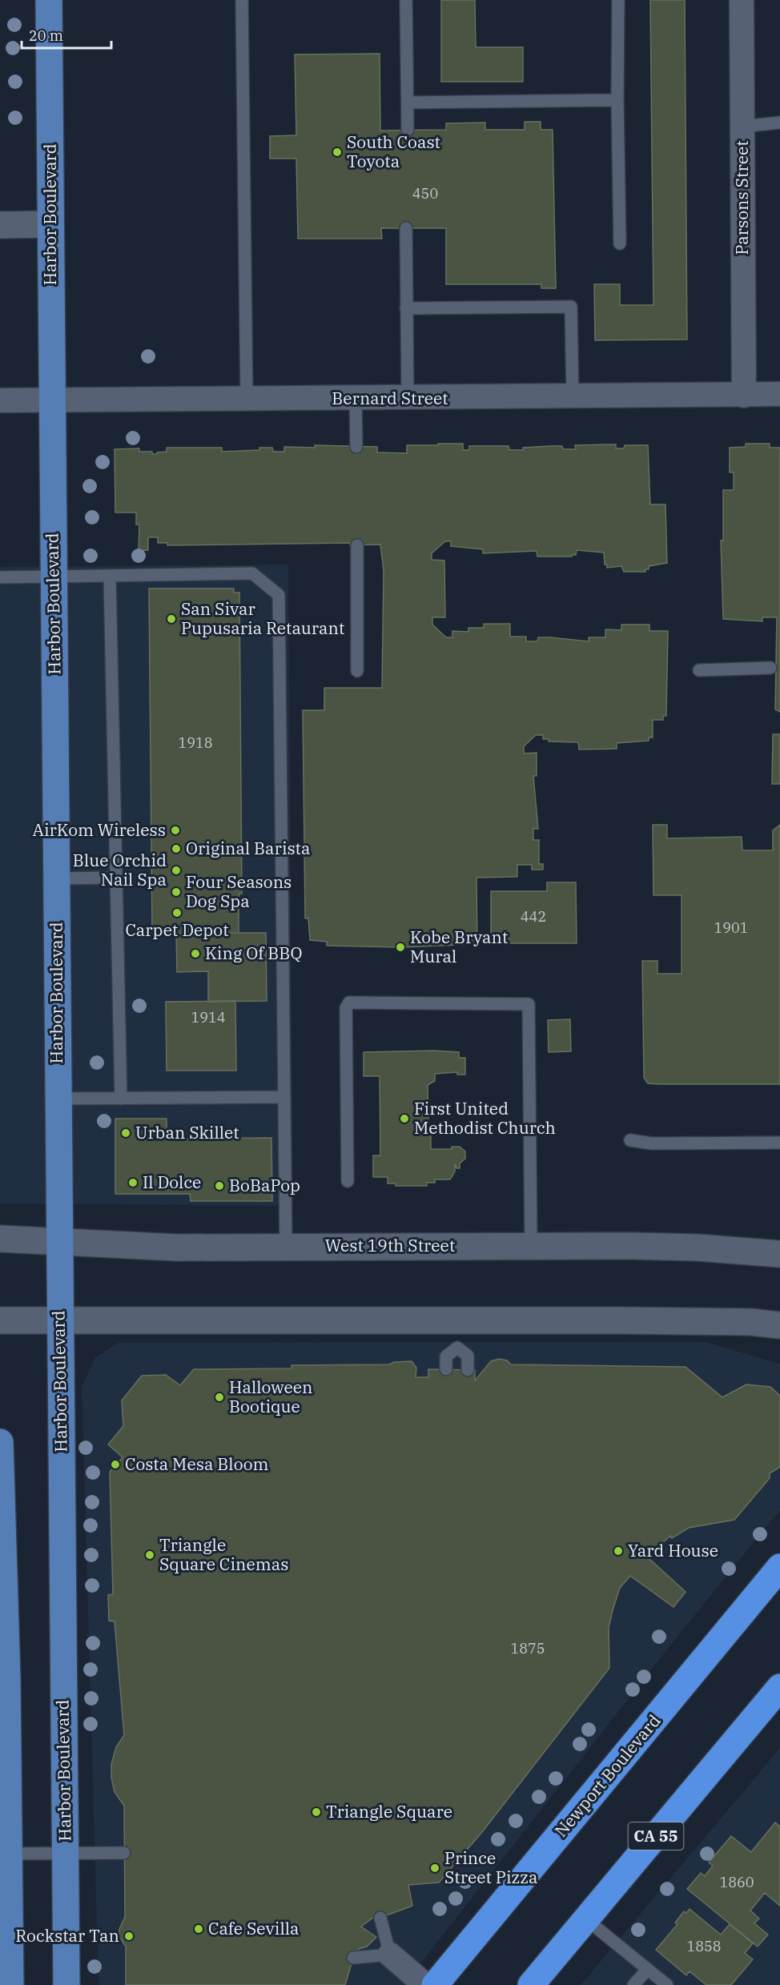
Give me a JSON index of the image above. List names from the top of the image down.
{
  "streets": {
    "highway": ["Newport Boulevard", "CA 55"],
    "main road": ["Harbor Boulevard", "West 19th Street"],
    "street": ["Parsons Street", "Bernard Street"]
  },
  "crossings": [
    ["Parsons Street", "Bernard Street"],
    ["Harbor Boulevard", "Bernard Street"],
    ["Harbor Boulevard", "West 19th Street"]
  ],
  "places": [
    "South Coast Toyota",
    "San Sivar Pupusaria Retaurant",
    "AirKom Wireless",
    "Original Barista",
    "Blue Orchid Nail Spa",
    "Four Seasons Dog Spa",
    "Carpet Depot",
    "Kobe Bryant Mural",
    "King Of BBQ",
    "First United Methodist Church",
    "Urban Skillet",
    "Il Dolce",
    "BoBaPop",
    "Halloween Bootique",
    "Costa Mesa Bloom",
    "Yard House",
    "Triangle Square Cinemas",
    "Triangle Square",
    "Prince Street Pizza",
    "Cafe Sevilla",
    "Rockstar Tan"
  ],
  "house_numbers": [
    "450",
    "1918",
    "442",
    "1901",
    "1914",
    "1875",
    "1860",
    "1858"
  ],
  "scale_bar": "20 m"
}
